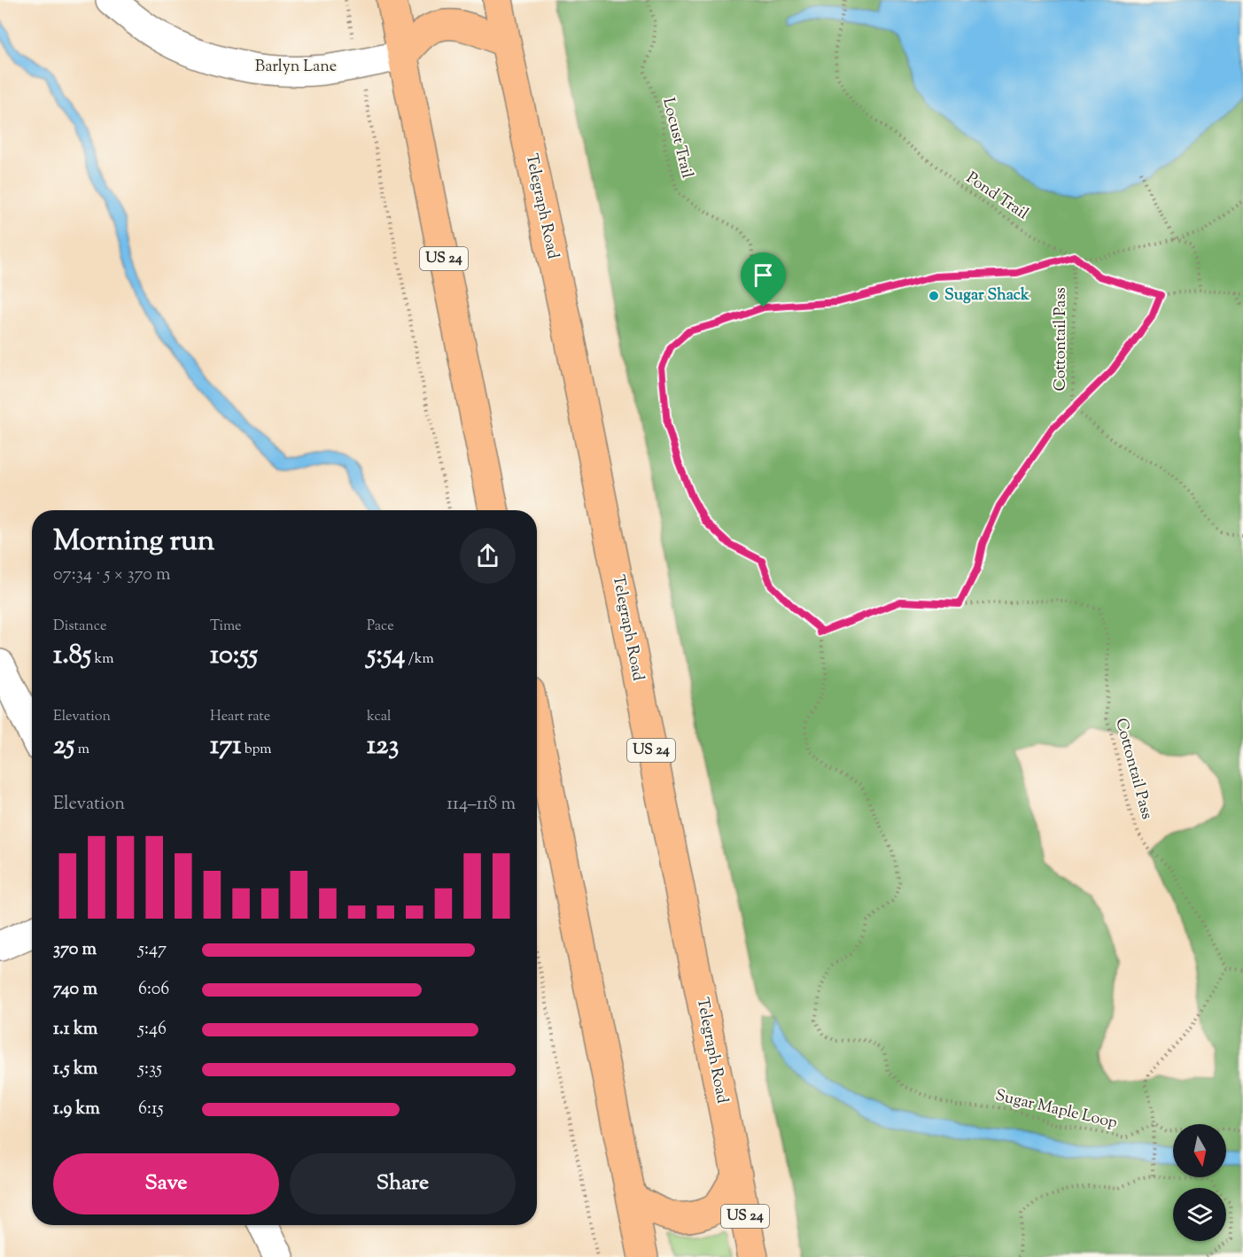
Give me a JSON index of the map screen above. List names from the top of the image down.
{
  "streets": {
    "highway": ["Telegraph Road", "US 24"],
    "street": ["Barlyn Lane"],
    "path": [
      "Locust Trail",
      "Pond Trail",
      "Cottontail Pass",
      "Sugar Maple Loop"
    ]
  },
  "crossings": [
    ["Barlyn Lane", "US 24"],
    ["Pond Trail", "Cottontail Pass"]
  ],
  "places": ["Sugar Shack"],
  "north": "bottom",
  "page": {
    "heading": ["Morning run", "07:34 · 5 × 370 m"],
    "stats": [
      ["Distance", "1.85 km"],
      ["Time", "10:55"],
      ["Pace", "5:54 /km"],
      ["Elevation", "25 m"],
      ["Heart rate", "171 bpm"],
      ["kcal", "123"]
    ],
    "chart": ["Elevation", "114–118 m"],
    "list": [
      {
        "name": "370 m",
        "note": "5:47"
      },
      {
        "name": "740 m",
        "note": "6:06"
      },
      {
        "name": "1.1 km",
        "note": "5:46"
      },
      {
        "name": "1.5 km",
        "note": "5:35"
      },
      {
        "name": "1.9 km",
        "note": "6:15"
      }
    ],
    "buttons": ["Save", "Share"]
  }
}
